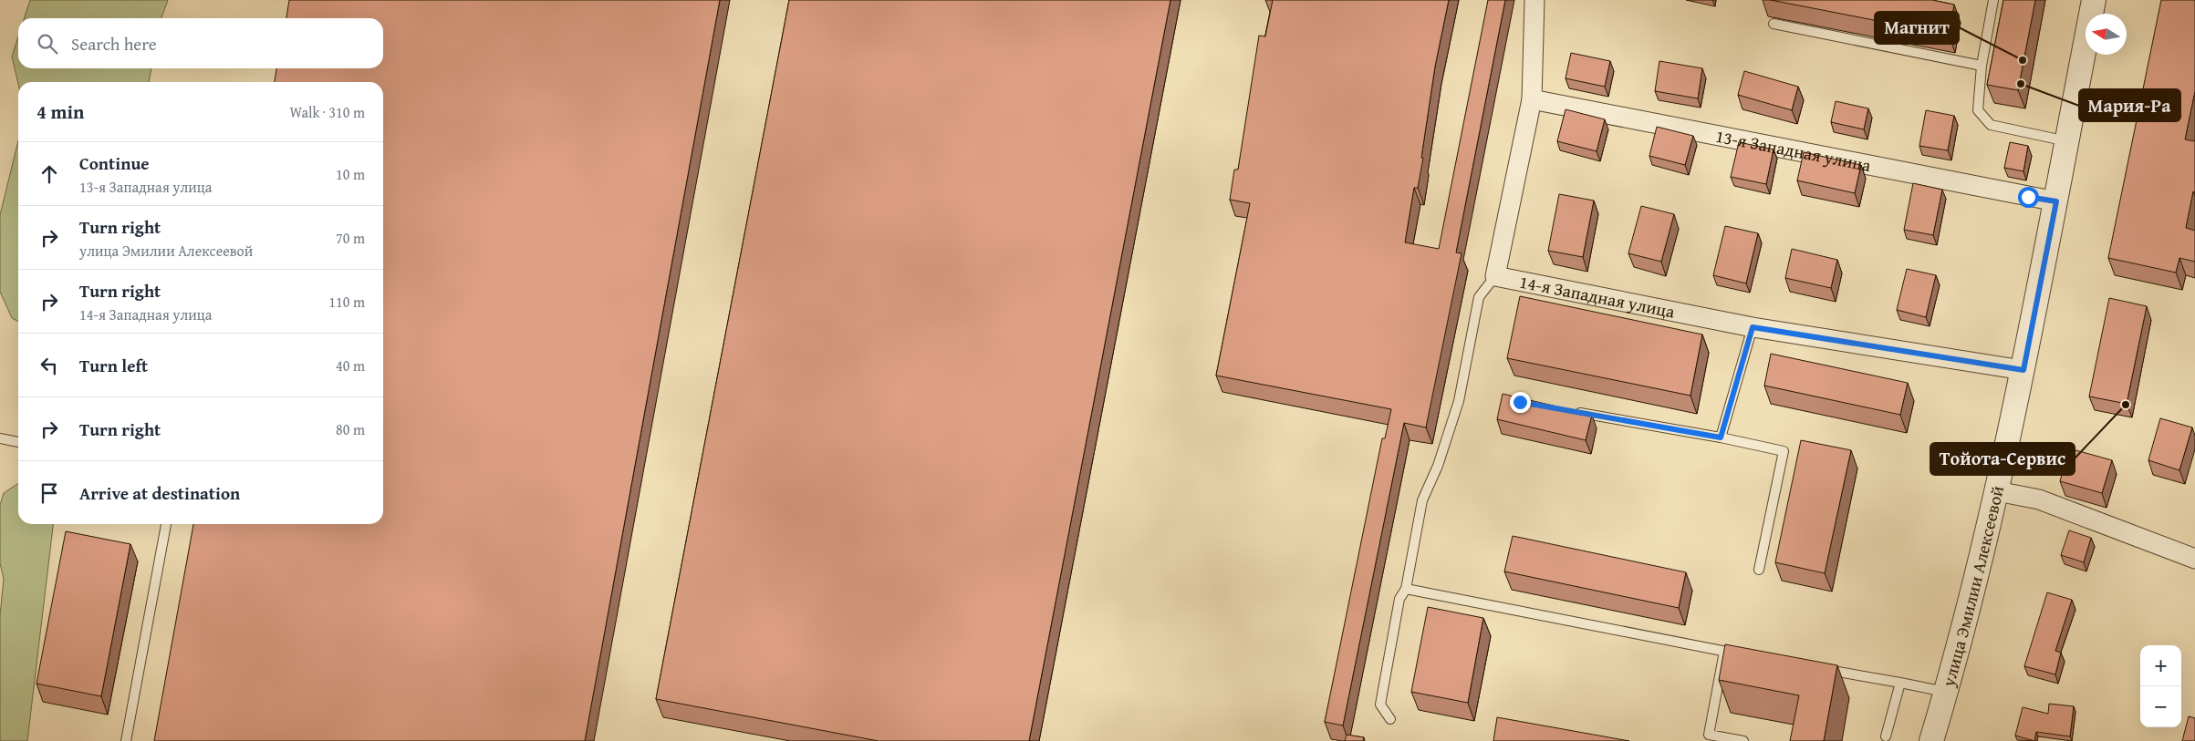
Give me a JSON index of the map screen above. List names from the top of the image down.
{
  "streets": {
    "street": ["13-я Западная улица", "14-я Западная улица", "улица Эмилии Алексеевой"]
  },
  "crossings": [
    ["13-я Западная улица", "улица Эмилии Алексеевой"],
    ["14-я Западная улица", "улица Эмилии Алексеевой"]
  ],
  "places": ["Магнит", "Мария-Ра", "Тойота-Сервис"],
  "north": "left",
  "page": {
    "search": "Search here",
    "heading": ["4 min", "Walk · 310 m"],
    "list": [
      ["Continue", "13-я Западная улица", "10 m"],
      ["Turn right", "улица Эмилии Алексеевой", "70 m"],
      ["Turn right", "14-я Западная улица", "110 m"],
      ["Turn left", "40 m"],
      ["Turn right", "80 m"],
      "Arrive at destination"
    ],
    "map_buttons": ["+", "−"]
  }
}
